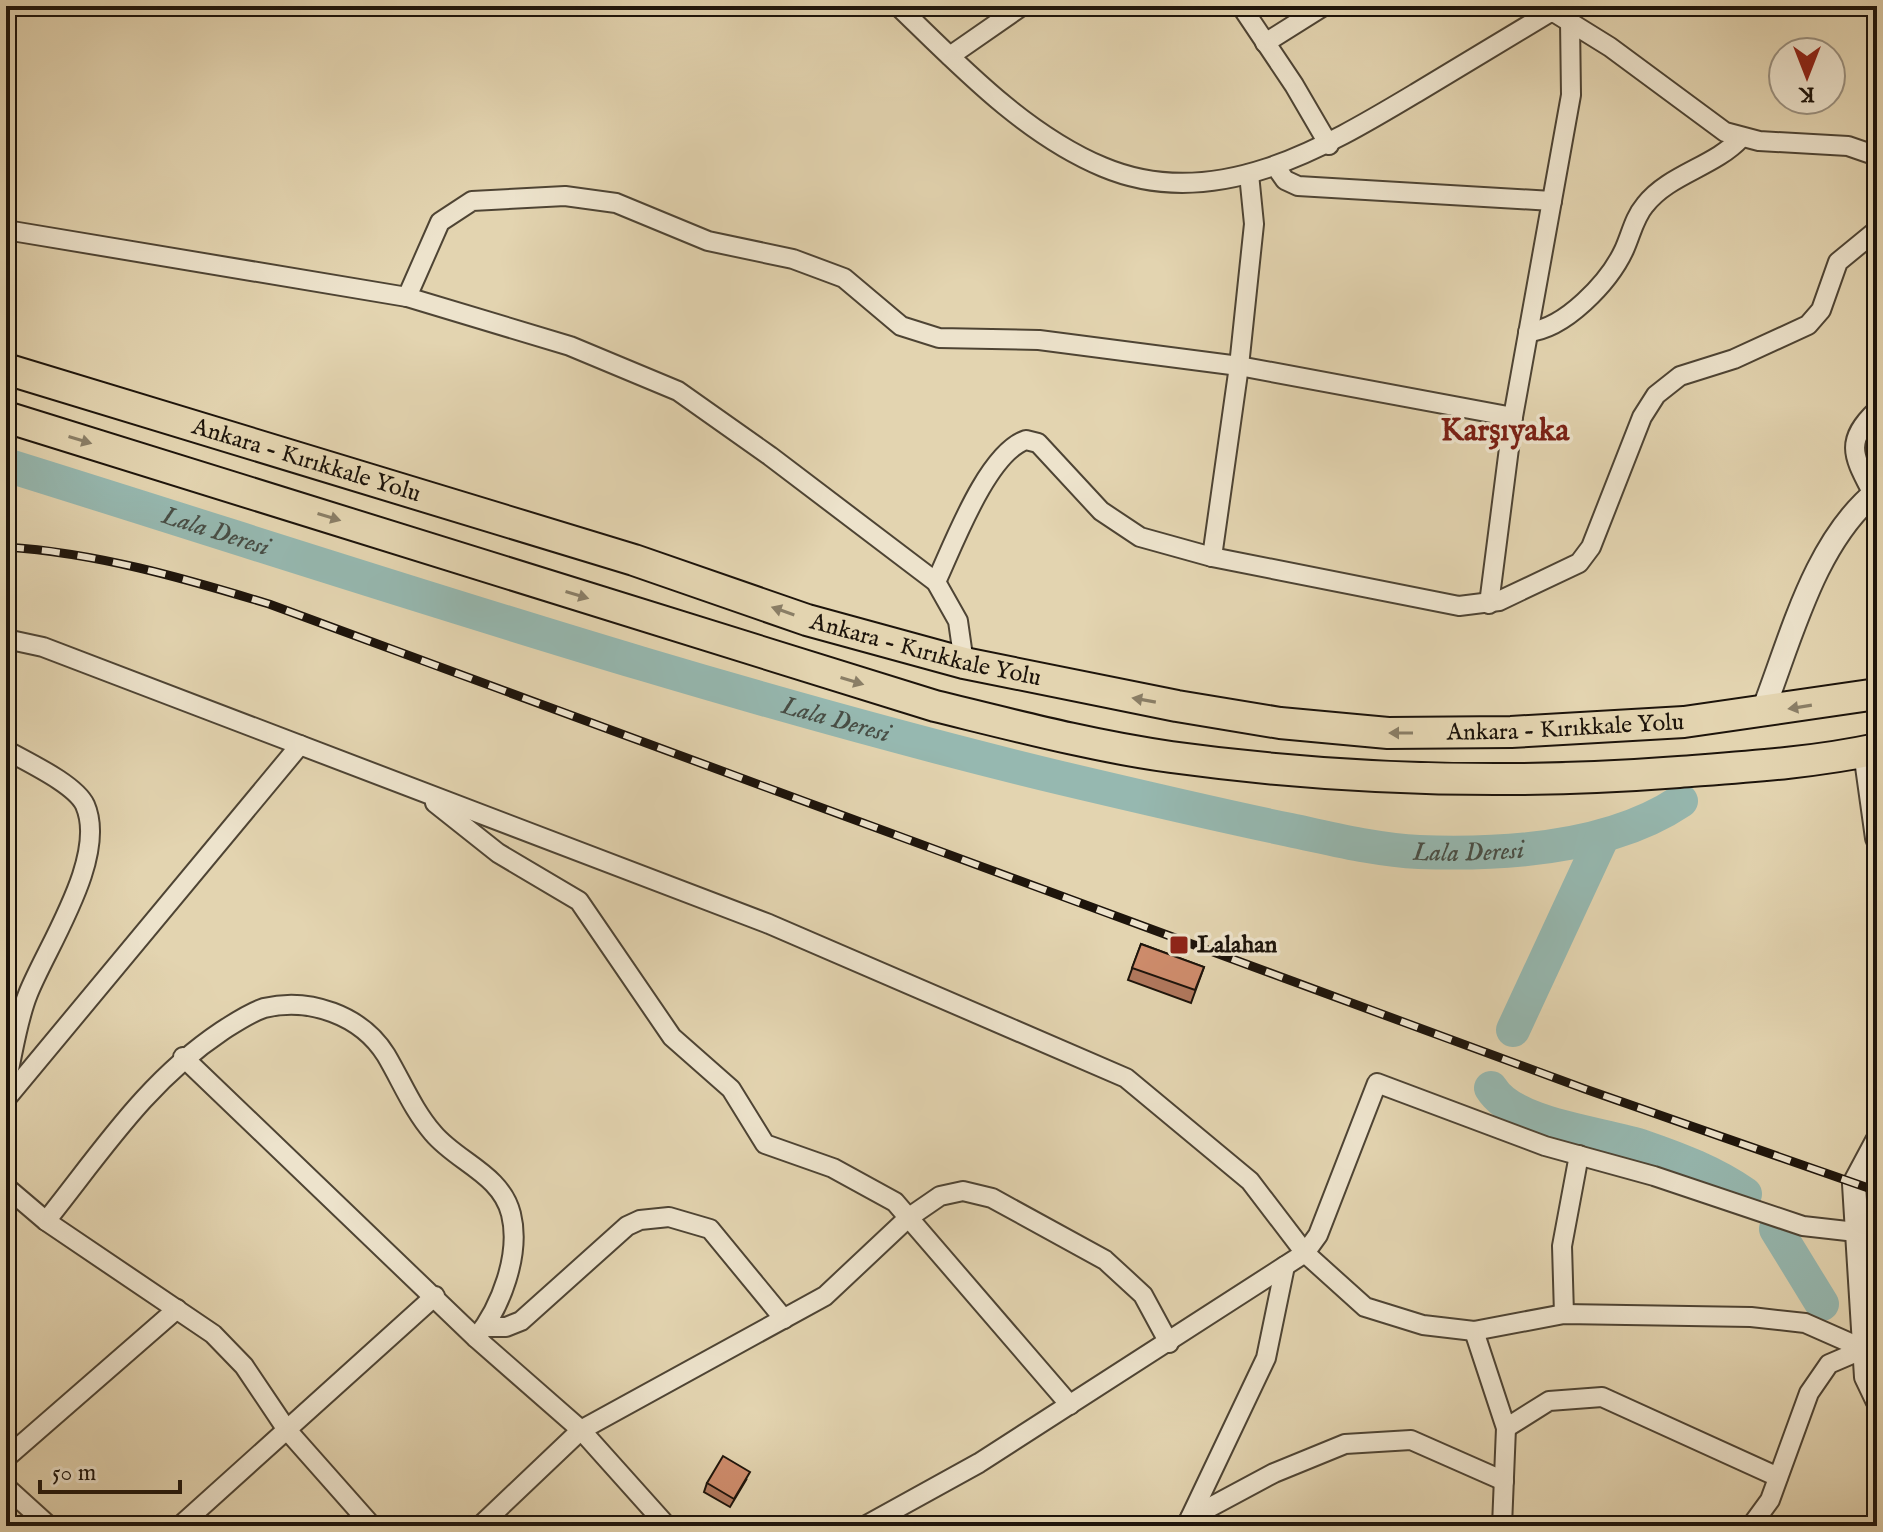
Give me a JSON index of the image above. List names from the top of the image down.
{
  "streets": {
    "highway": ["Ankara - Kırıkkale Yolu"]
  },
  "districts": ["Karşıyaka"],
  "water": ["Lala Deresi"],
  "places": {
    "transit": ["Lalahan"]
  },
  "scale_bar": "50 m",
  "north": "bottom"
}
